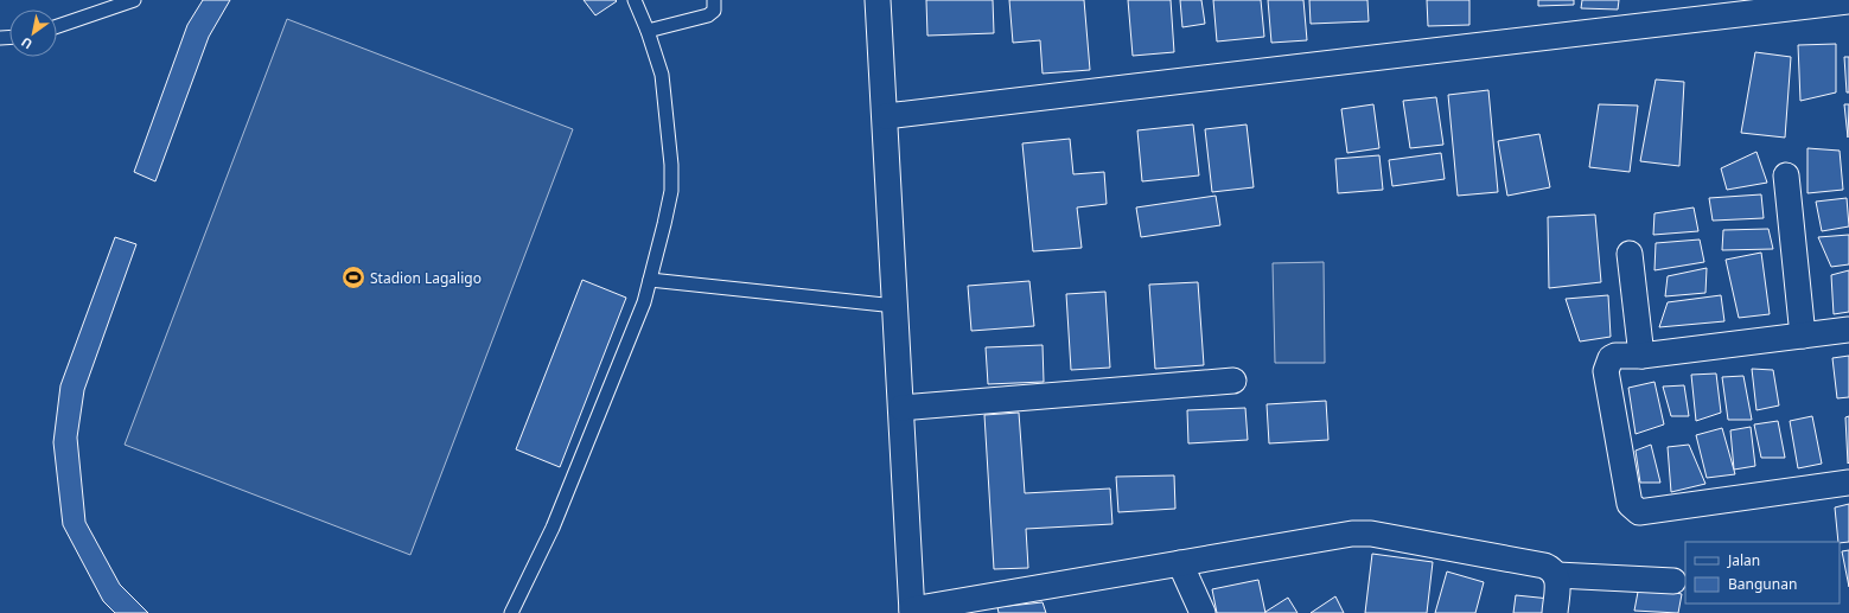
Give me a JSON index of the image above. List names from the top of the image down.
{
  "places": {
    "sports": ["Stadion Lagaligo"]
  },
  "legend": ["Jalan", "Bangunan"],
  "north": "bottom left"
}
